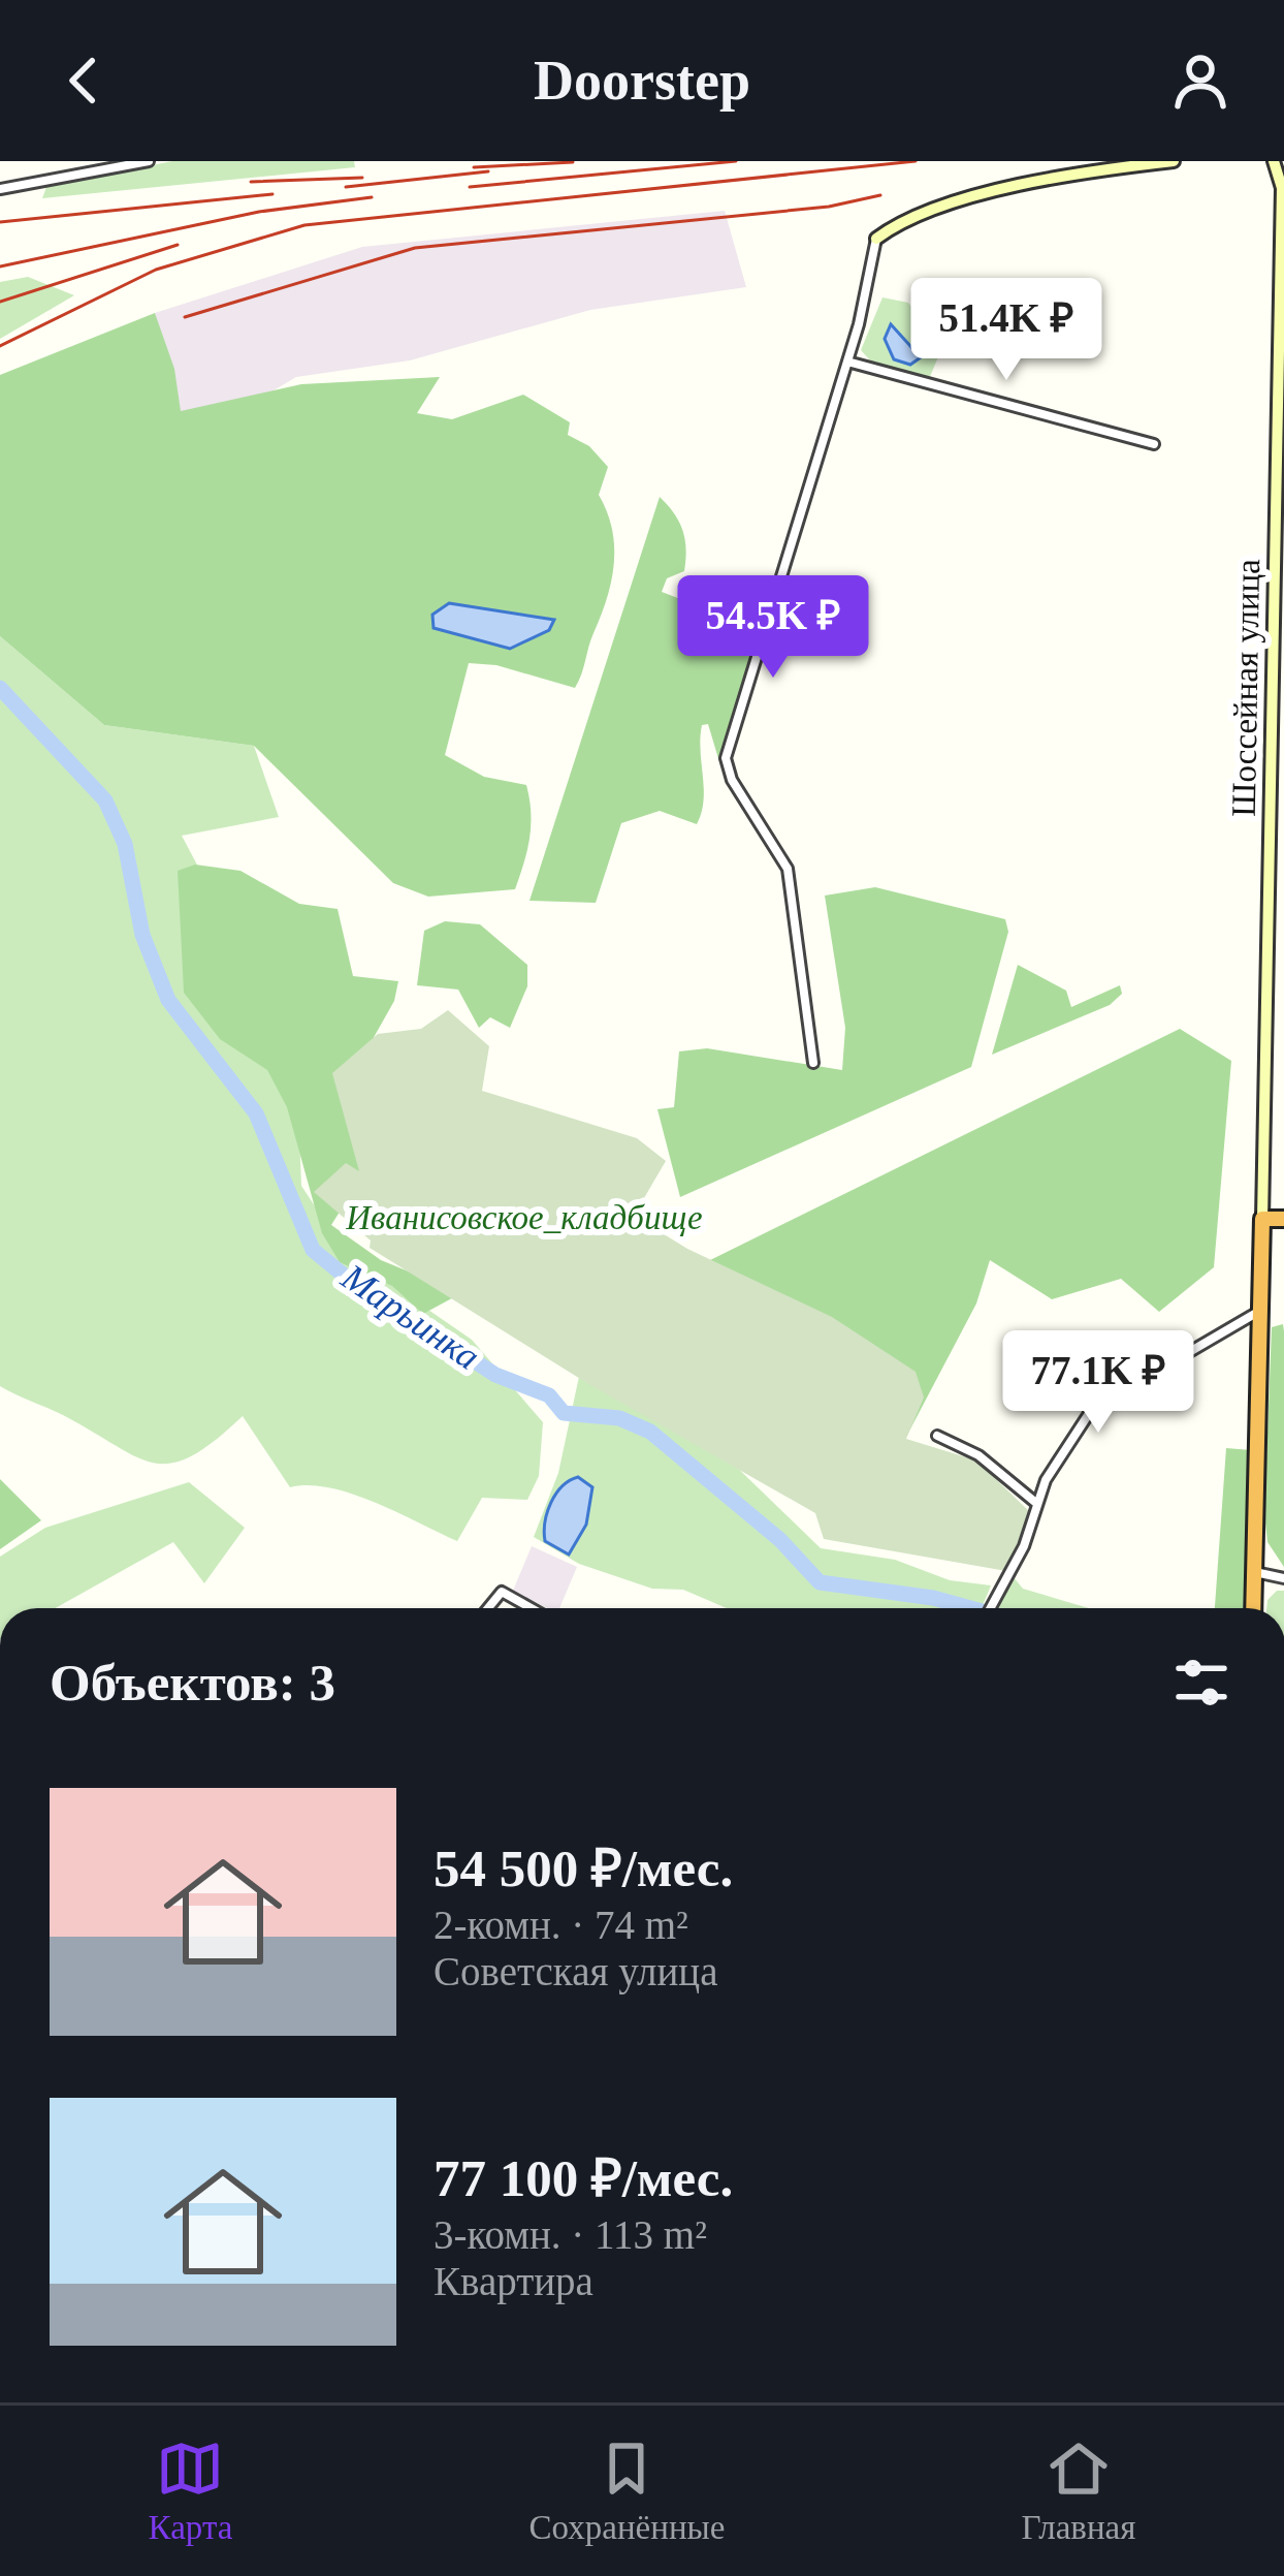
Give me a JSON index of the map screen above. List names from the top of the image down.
{
  "streets": {
    "street": ["Шоссейная улица"]
  },
  "water": ["Марьинка"],
  "parks": ["Иванисовское_кладбище"],
  "page": {
    "header": "Doorstep",
    "price": ["51.4K ₽", "54.5K ₽", "77.1K ₽"],
    "heading": "Объектов: 3",
    "list": [
      {
        "name": "54 500 ₽/мес.",
        "note": "2-комн. · 74 m² · Советская улица"
      },
      {
        "name": "77 100 ₽/мес.",
        "note": "3-комн. · 113 m² · Квартира"
      }
    ],
    "tabs": ["Карта", "Сохранённые", "Главная"]
  }
}
